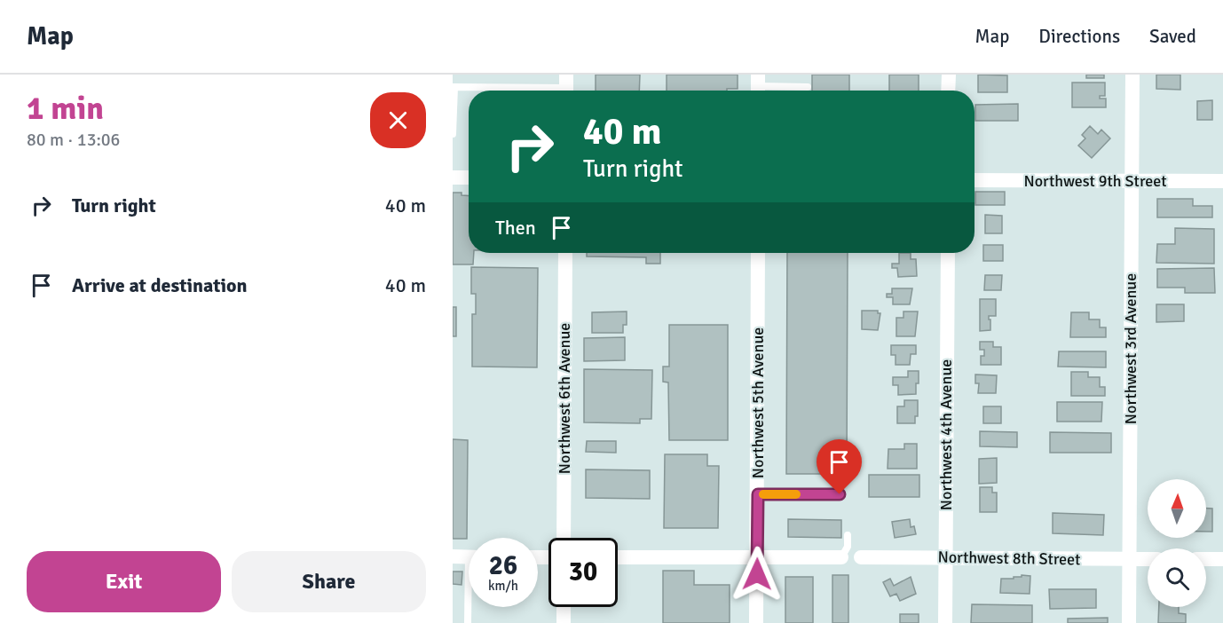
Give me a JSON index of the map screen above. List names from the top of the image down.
{
  "streets": {
    "street": [
      "Northwest 9th Street",
      "Northwest 3rd Avenue",
      "Northwest 6th Avenue",
      "Northwest 5th Avenue",
      "Northwest 4th Avenue",
      "Northwest 8th Street"
    ]
  },
  "crossings": [
    ["Northwest 9th Street", "Northwest 3rd Avenue"],
    ["Northwest 3rd Avenue", "Northwest 8th Street"],
    ["Northwest 4th Avenue", "Northwest 8th Street"]
  ],
  "north": "top",
  "page": {
    "header": "Map",
    "nav": ["Map", "Directions", "Saved"],
    "heading": ["1 min", "80 m · 13:06"],
    "turn": ["40 m", "Turn right"],
    "list": [
      {
        "name": "Turn right",
        "value": "40 m"
      },
      {
        "name": "Arrive at destination",
        "value": "40 m"
      }
    ],
    "then": "Then",
    "speed": "26 km/h",
    "limit": "30",
    "buttons": ["Exit", "Share"]
  }
}
